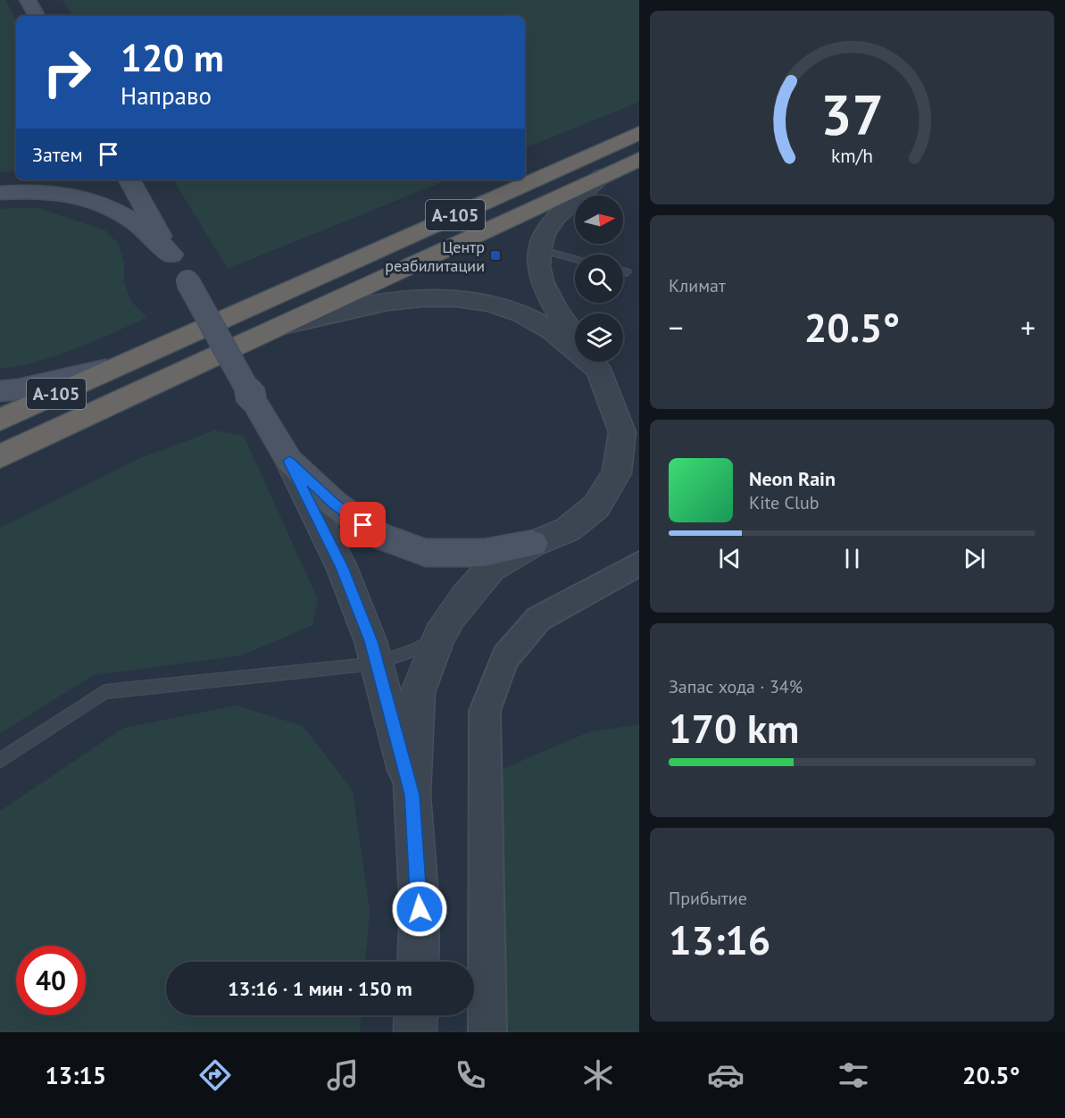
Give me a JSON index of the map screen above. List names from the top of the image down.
{
  "streets": {
    "highway": ["А-105"]
  },
  "places": {
    "transit": ["Центр реабилитации"]
  },
  "north": "right",
  "page": {
    "turn": ["120 m", "Направо"],
    "then": "Затем",
    "tile": [
      "Климат",
      ["Запас хода · 34%", "170 km"],
      ["Прибытие", "13:16"]
    ],
    "heat": ["−", "20.5°", "+"],
    "song": ["Neon Rain", "Kite Club"],
    "limit": "40",
    "trip": "13:16 · 1 мин · 150 m",
    "tabs": ["13:15", "20.5°"],
    "gauge": ["37", "km/h"]
  }
}
